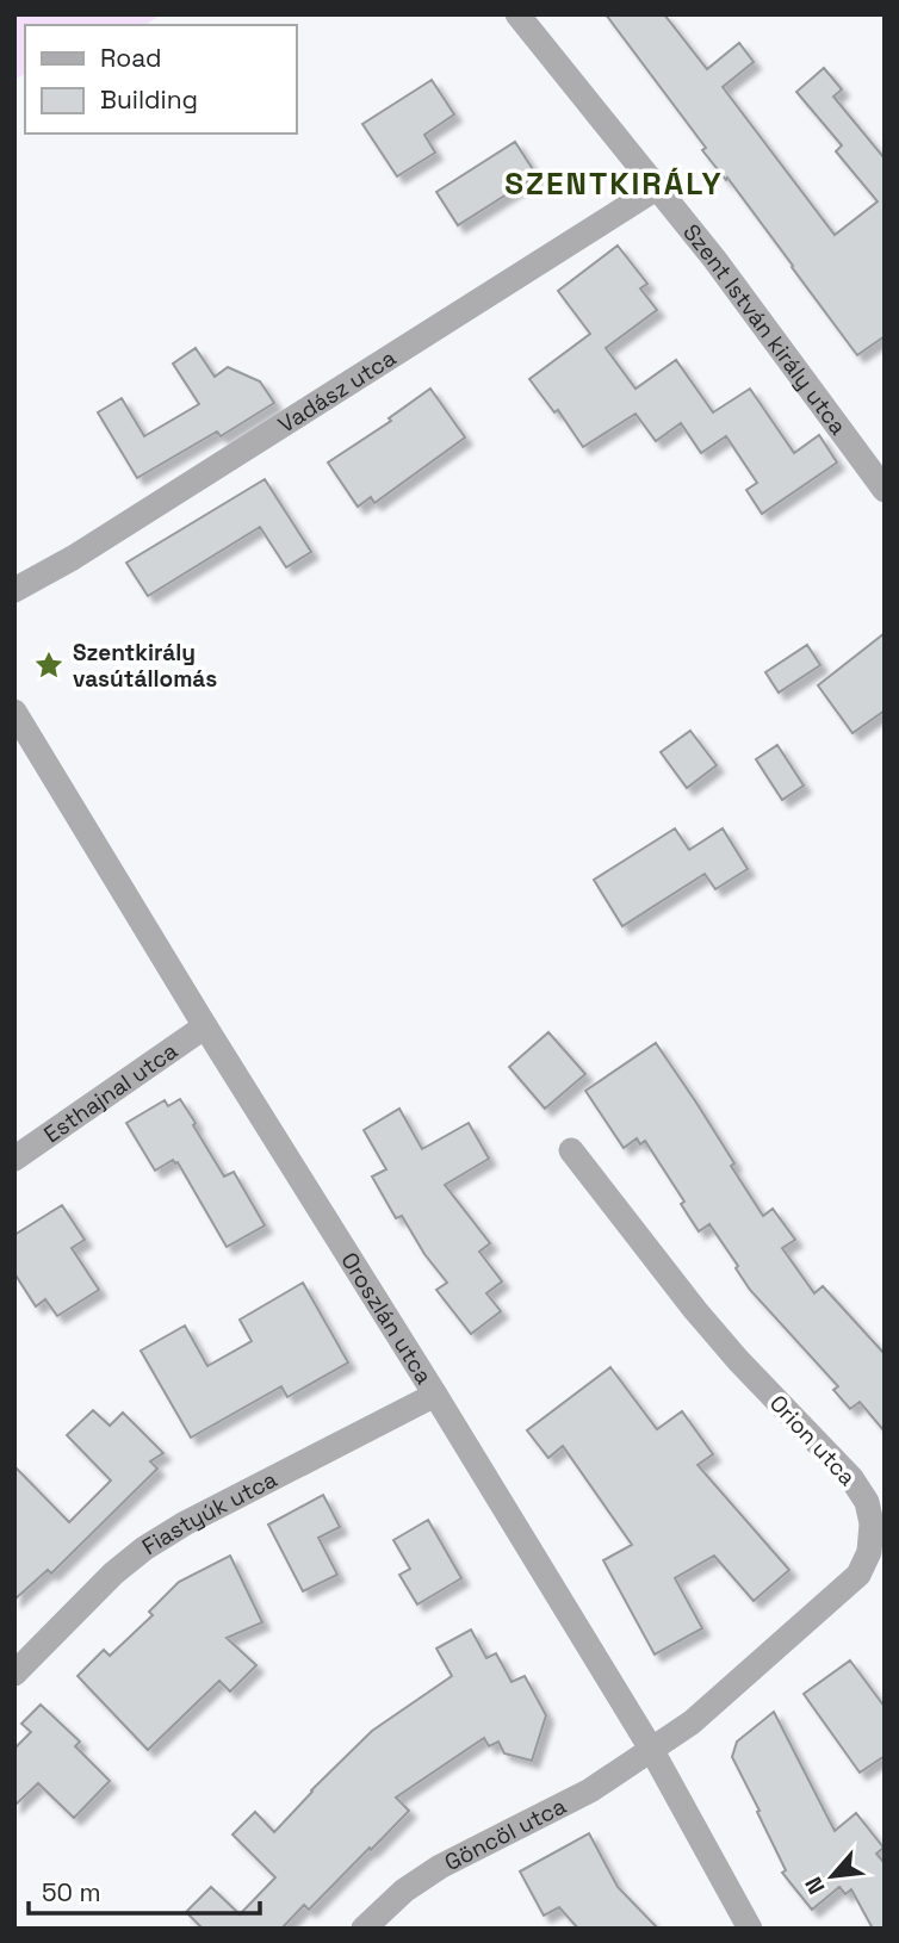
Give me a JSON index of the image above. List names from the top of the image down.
{
  "streets": {
    "street": [
      "Szent István király utca",
      "Vadász utca",
      "Esthajnal utca",
      "Oroszlán utca",
      "Orion utca",
      "Fiastyúk utca",
      "Göncöl utca"
    ]
  },
  "crossings": [
    ["Szent István király utca", "Vadász utca"],
    ["Esthajnal utca", "Oroszlán utca"],
    ["Oroszlán utca", "Orion utca"],
    ["Oroszlán utca", "Fiastyúk utca"],
    ["Oroszlán utca", "Göncöl utca"],
    ["Orion utca", "Göncöl utca"]
  ],
  "districts": ["SZENTKIRÁLY"],
  "places": {
    "place": ["Szentkirály vasútállomás"]
  },
  "legend": ["Road", "Building"],
  "scale_bar": "50 m",
  "north": "bottom left"
}
